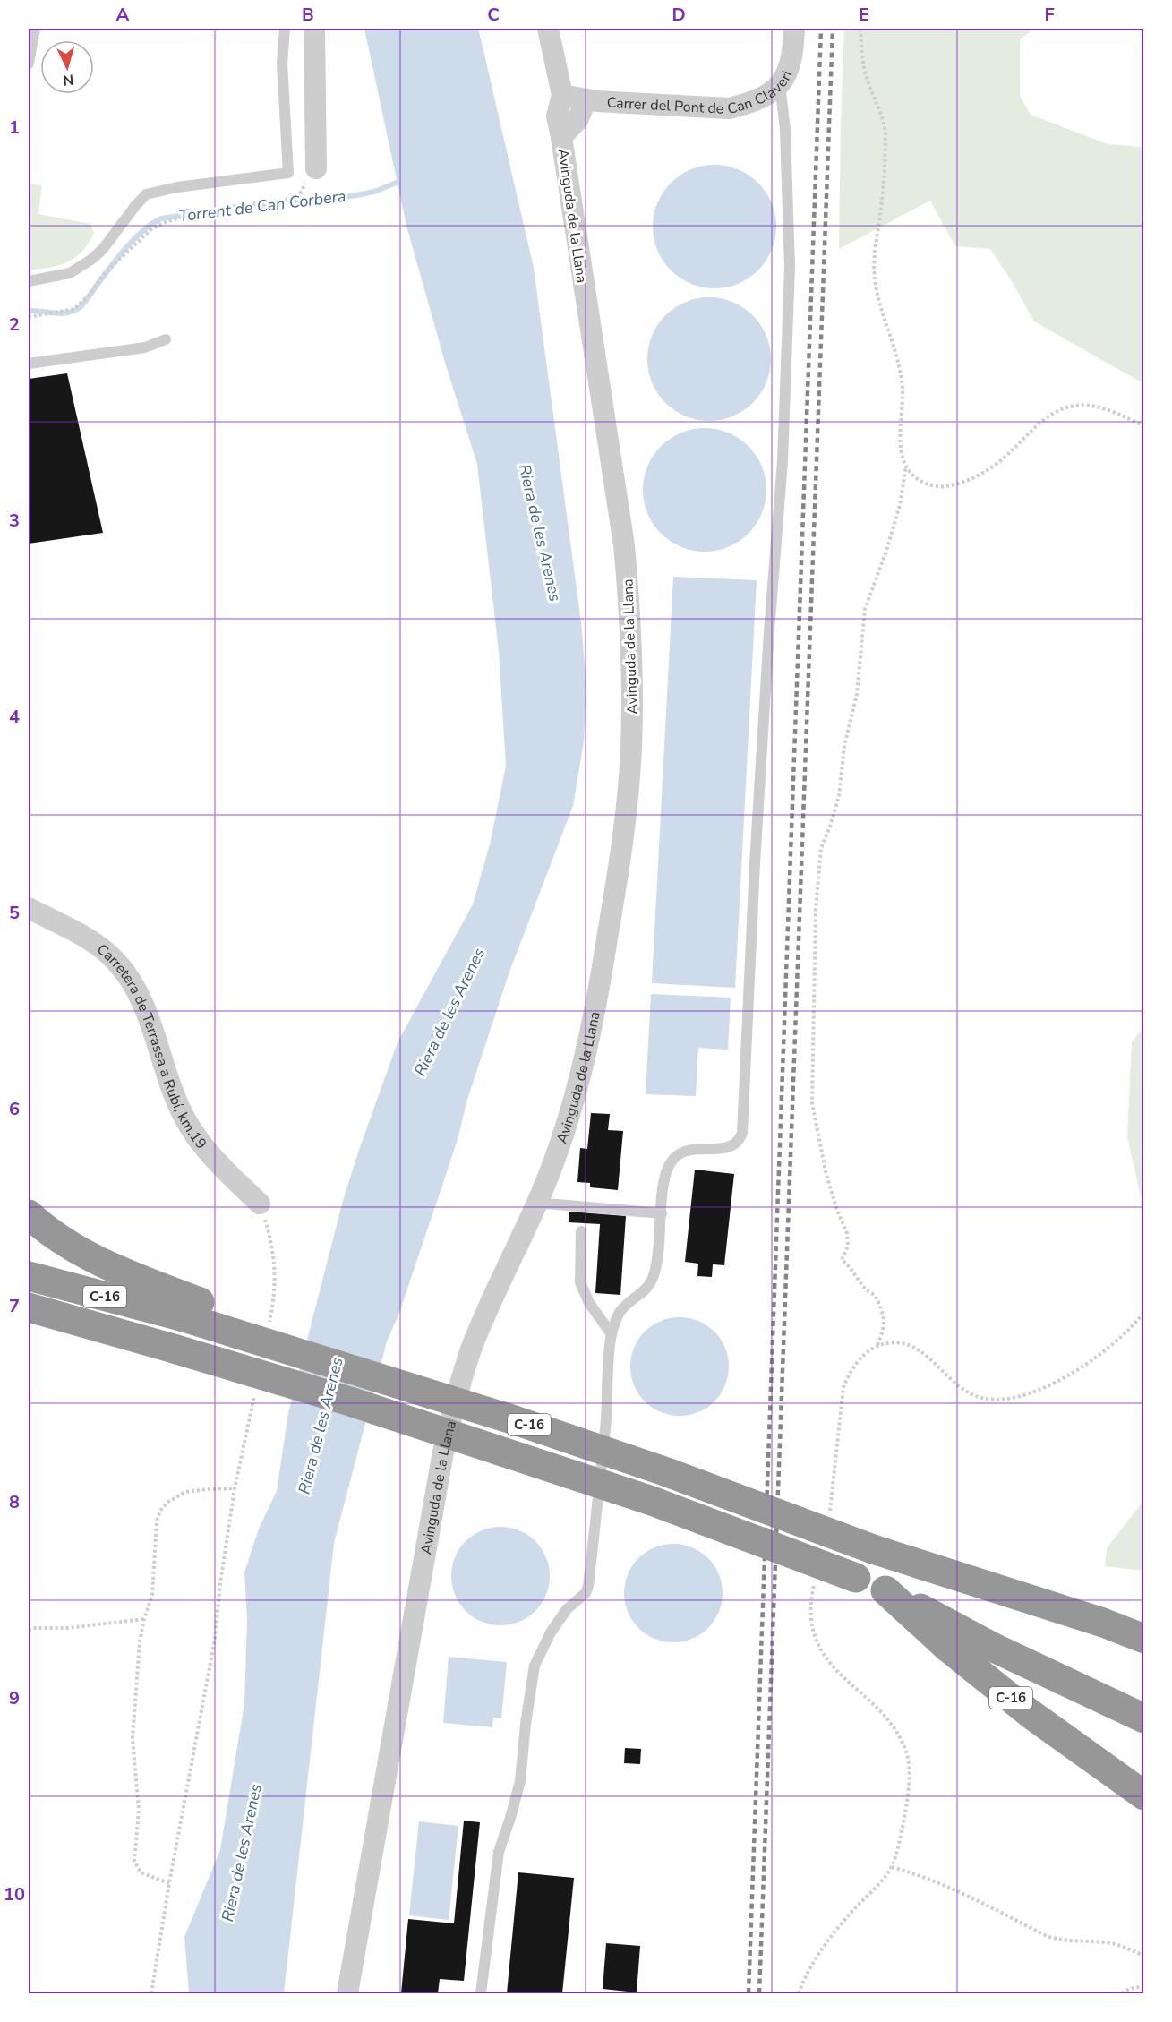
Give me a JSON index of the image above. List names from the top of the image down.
{
  "streets": {
    "highway": ["C-16"],
    "street": ["Carrer del Pont de Can Claveri", "Avinguda de la Llana", "Carretera de Terrassa a Rubí, km.19"]
  },
  "crossings": [
    ["Carrer del Pont de Can Claveri", "Avinguda de la Llana"]
  ],
  "water": ["Torrent de Can Corbera", "Riera de les Arenes"],
  "north": "bottom",
  "grid": {
    "columns": [
      "A",
      "B",
      "C",
      "D",
      "E",
      "F"
    ],
    "rows": [
      "1",
      "2",
      "3",
      "4",
      "5",
      "6",
      "7",
      "8",
      "9",
      "10"
    ]
  }
}
